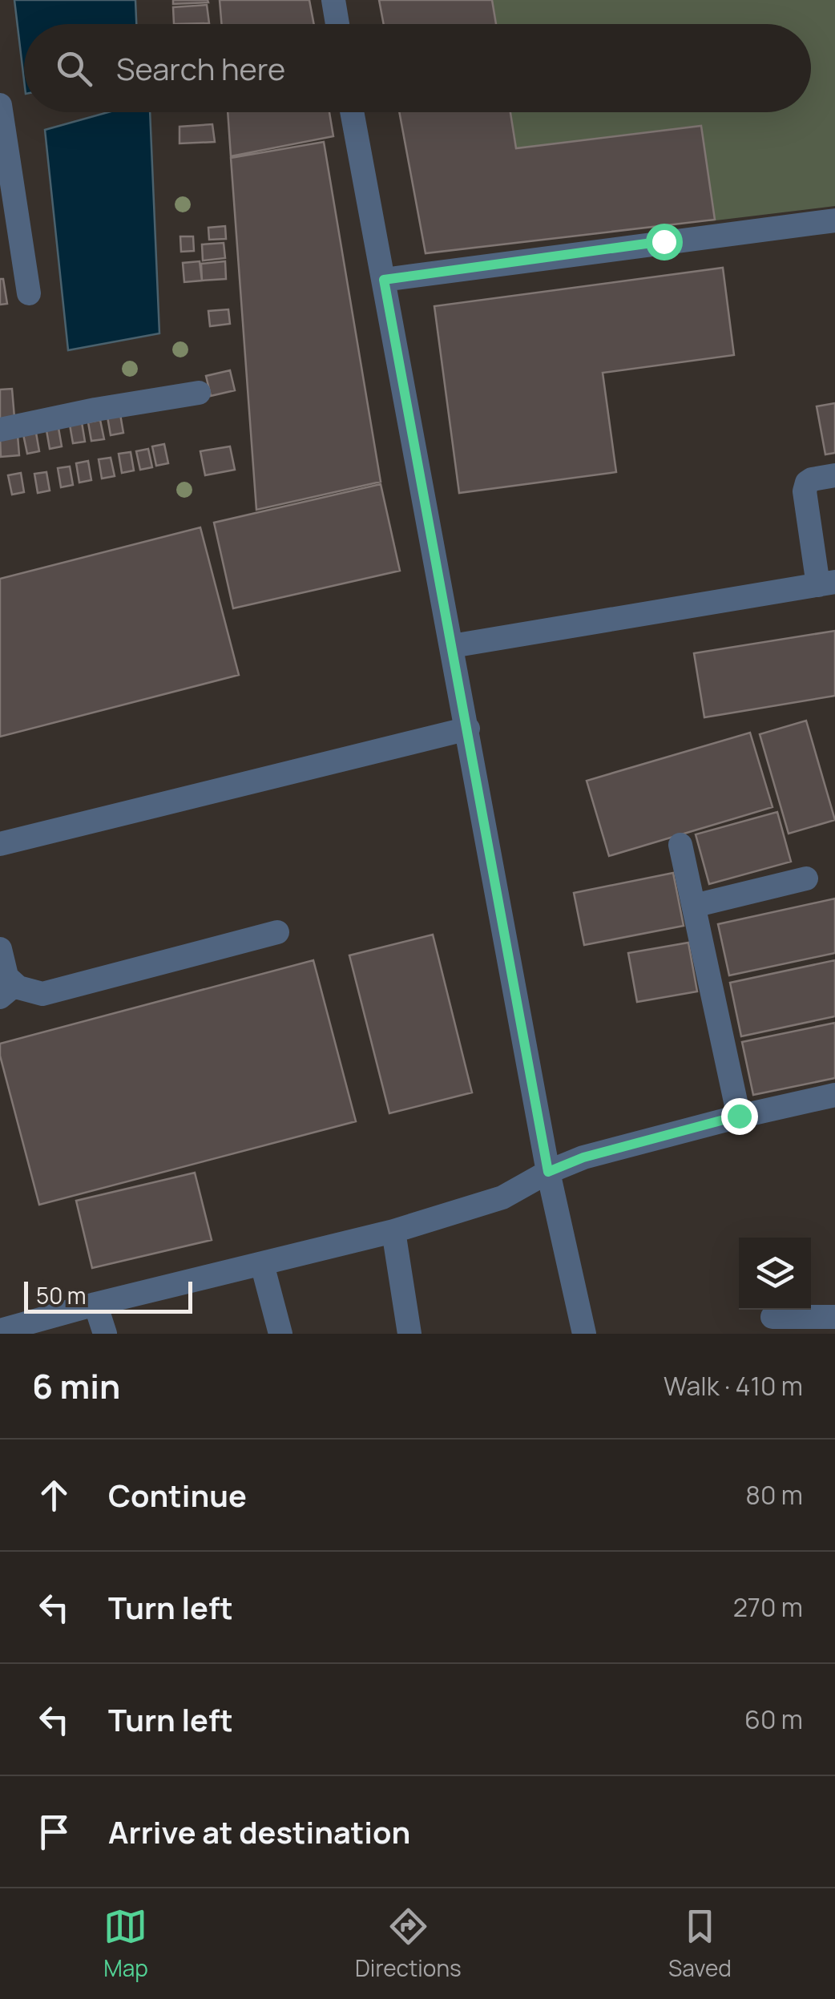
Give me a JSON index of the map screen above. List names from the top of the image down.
{
  "scale_bar": "50 m",
  "page": {
    "search": "Search here",
    "scale": "50 m",
    "heading": ["6 min", "Walk · 410 m"],
    "list": [
      ["Continue", "80 m"],
      ["Turn left", "270 m"],
      ["Turn left", "60 m"],
      "Arrive at destination"
    ],
    "nav": ["Map", "Directions", "Saved"]
  }
}
